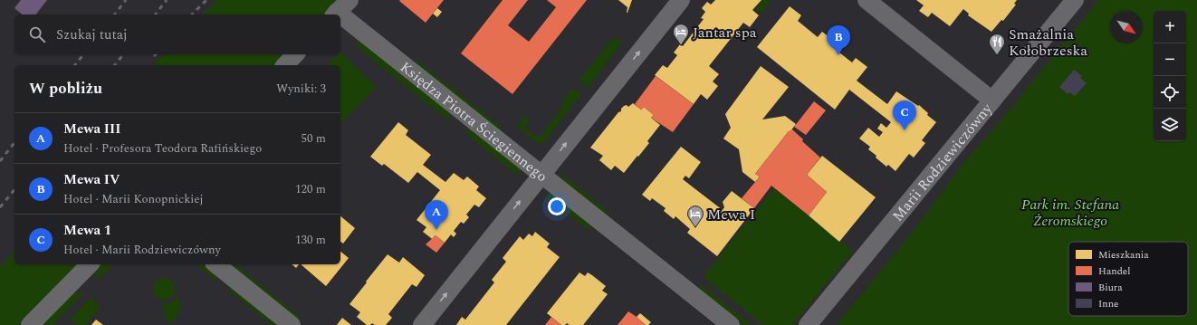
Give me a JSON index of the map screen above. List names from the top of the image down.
{
  "streets": {
    "street": ["Księdza Piotra Ściegiennego", "Marii Rodziewiczówny"]
  },
  "parks": ["Park im. Stefana Żeromskiego"],
  "places": {
    "hotel": ["Jantar spa", "Mewa I"],
    "restaurant": ["Smażalnia Kołobrzeska"]
  },
  "legend": [
    "Mieszkania",
    "Handel",
    "Biura",
    "Inne"
  ],
  "north": "bottom right",
  "page": {
    "map_buttons": ["+", "−"],
    "search": "Szukaj tutaj",
    "pins": ["B", "C", "A"],
    "heading": ["W pobliżu", "Wyniki: 3"],
    "list": [
      {
        "mark": "A",
        "name": "Mewa III",
        "note": "Hotel · Profesora Teodora Rafińskiego",
        "value": "50 m"
      },
      {
        "mark": "B",
        "name": "Mewa IV",
        "note": "Hotel · Marii Konopnickiej",
        "value": "120 m"
      },
      {
        "mark": "C",
        "name": "Mewa 1",
        "note": "Hotel · Marii Rodziewiczówny",
        "value": "130 m"
      }
    ]
  }
}
